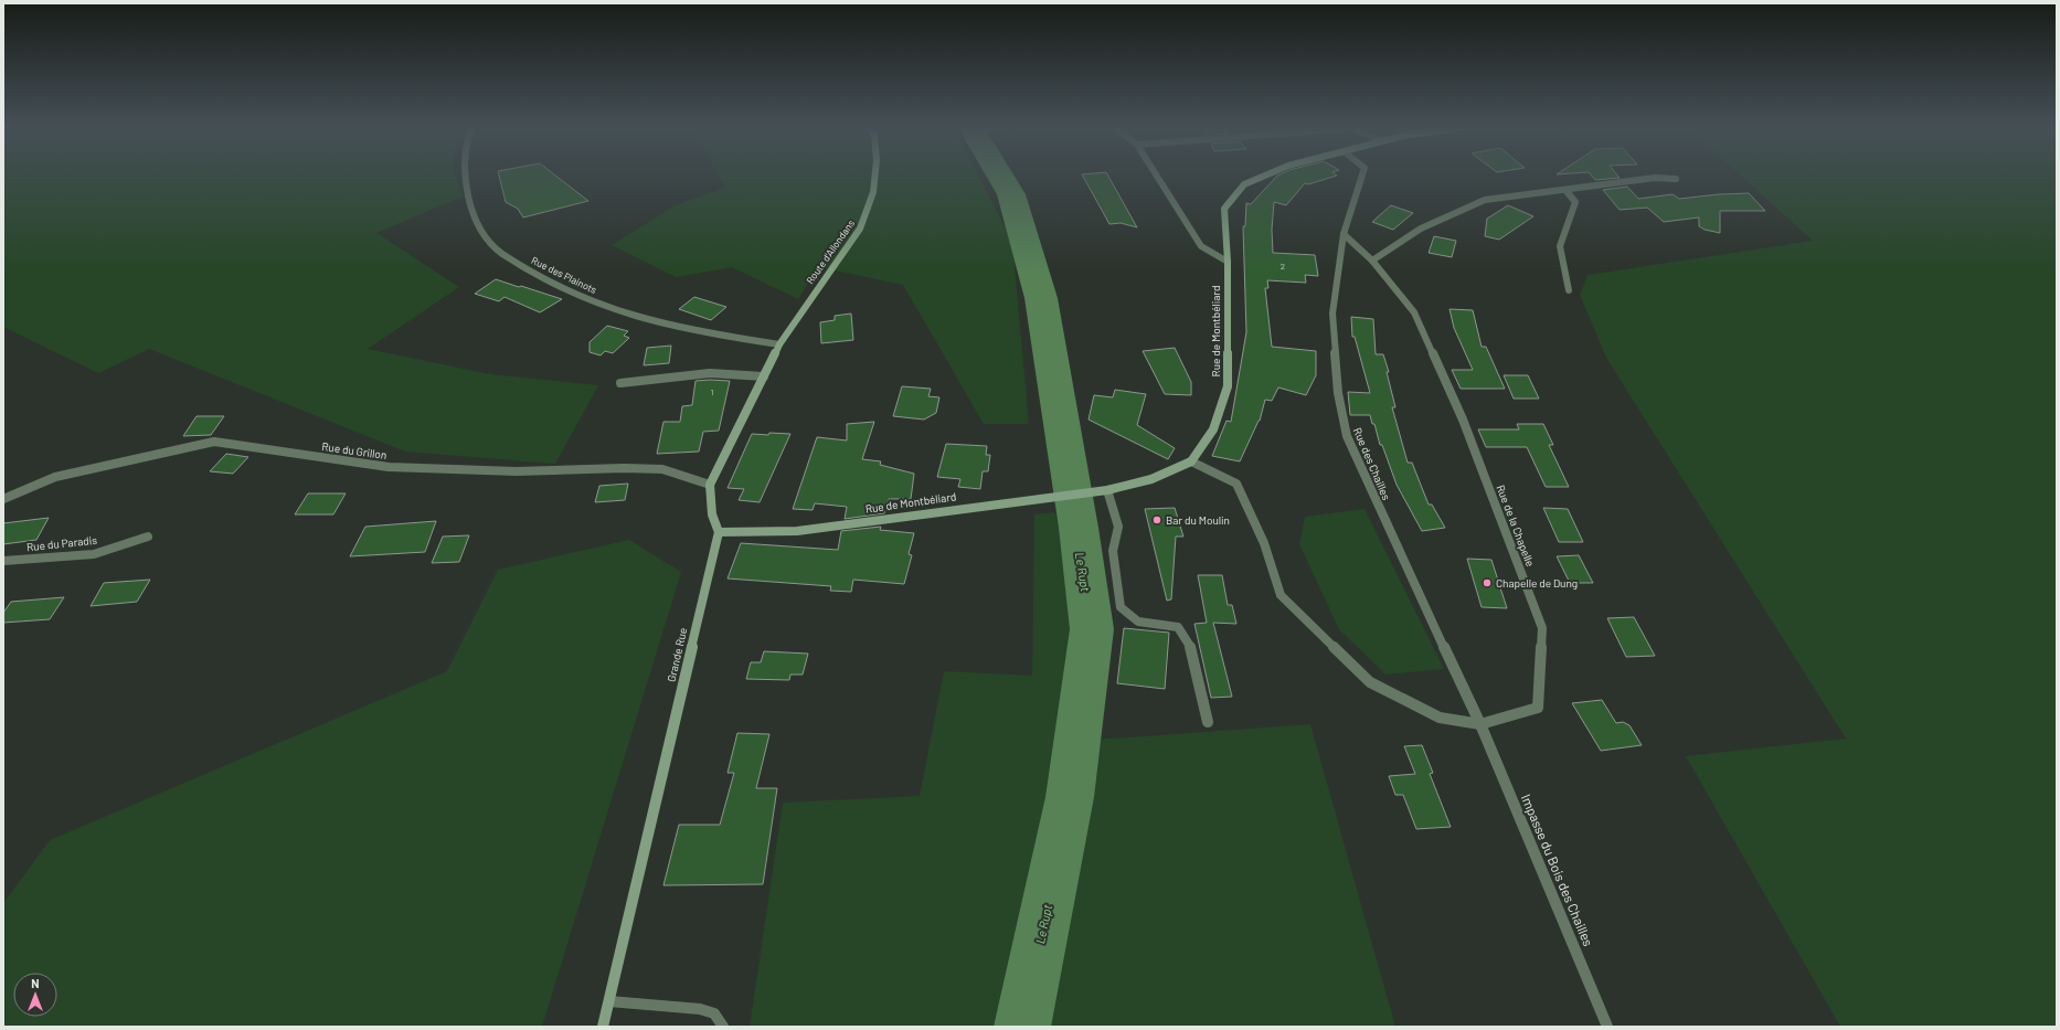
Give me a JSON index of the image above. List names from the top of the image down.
{
  "streets": {
    "street": [
      "Route d’Allondans",
      "Rue des Plainots",
      "Rue de Montbéliard",
      "Rue du Grillon",
      "Rue des Chailles",
      "Rue de la Chapelle",
      "Rue du Paradis",
      "Grande Rue",
      "Impasse du Bois des Chailles"
    ]
  },
  "crossings": [
    ["Route d’Allondans", "Rue des Plainots"],
    ["Rue de Montbéliard", "Rue de la Chapelle"],
    ["Rue de Montbéliard", "Grande Rue"],
    ["Rue des Chailles", "Rue de la Chapelle"],
    ["Rue des Chailles", "Impasse du Bois des Chailles"],
    ["Rue de la Chapelle", "Impasse du Bois des Chailles"]
  ],
  "water": ["Le Rupt"],
  "places": ["Bar du Moulin", "Chapelle de Dung"],
  "house_numbers": ["2", "1"],
  "north": "top"
}
